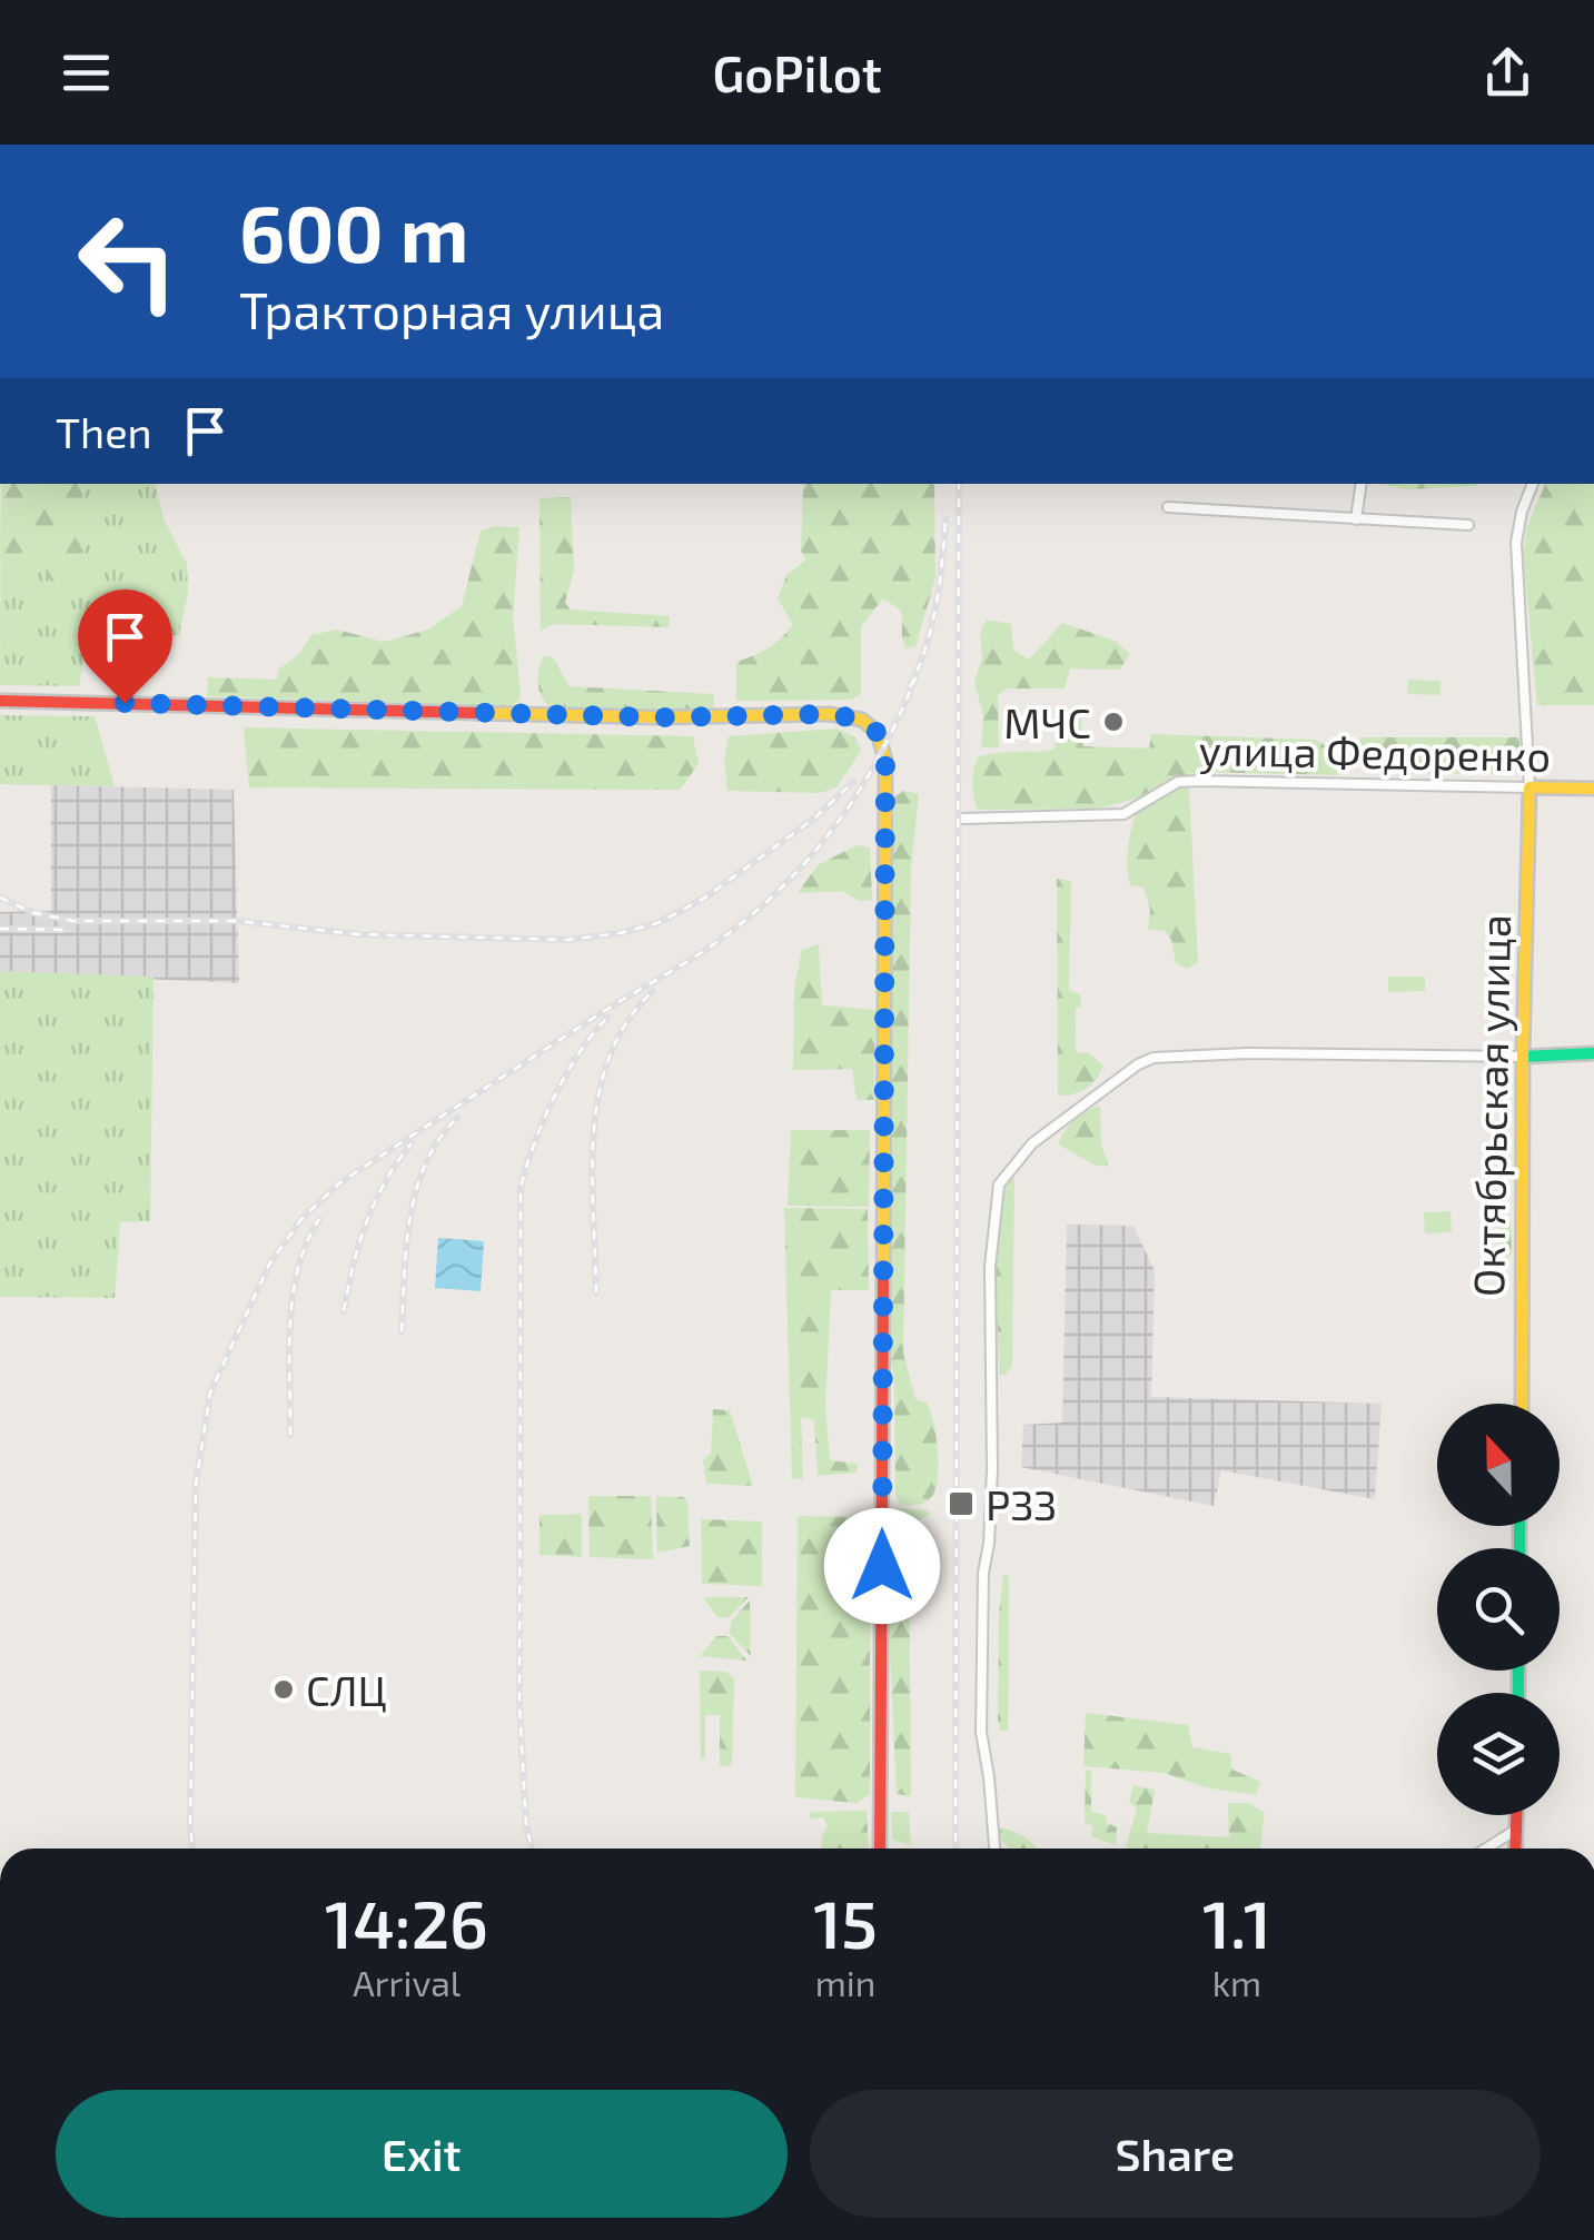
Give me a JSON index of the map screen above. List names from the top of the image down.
{
  "streets": {
    "main road": ["улица Федоренко", "Октябрьская улица"]
  },
  "crossings": [
    ["улица Федоренко", "Октябрьская улица"]
  ],
  "places": {
    "other": ["МЧС", "СЛЦ"],
    "transit": ["РЗЗ"]
  },
  "north": "top",
  "page": {
    "header": "GoPilot",
    "turn": ["600 m", "Тракторная улица"],
    "then": "Then",
    "eta": [
      "14:26",
      "Arrival",
      "15",
      "min",
      "1.1",
      "km"
    ],
    "buttons": ["Exit", "Share"]
  }
}
